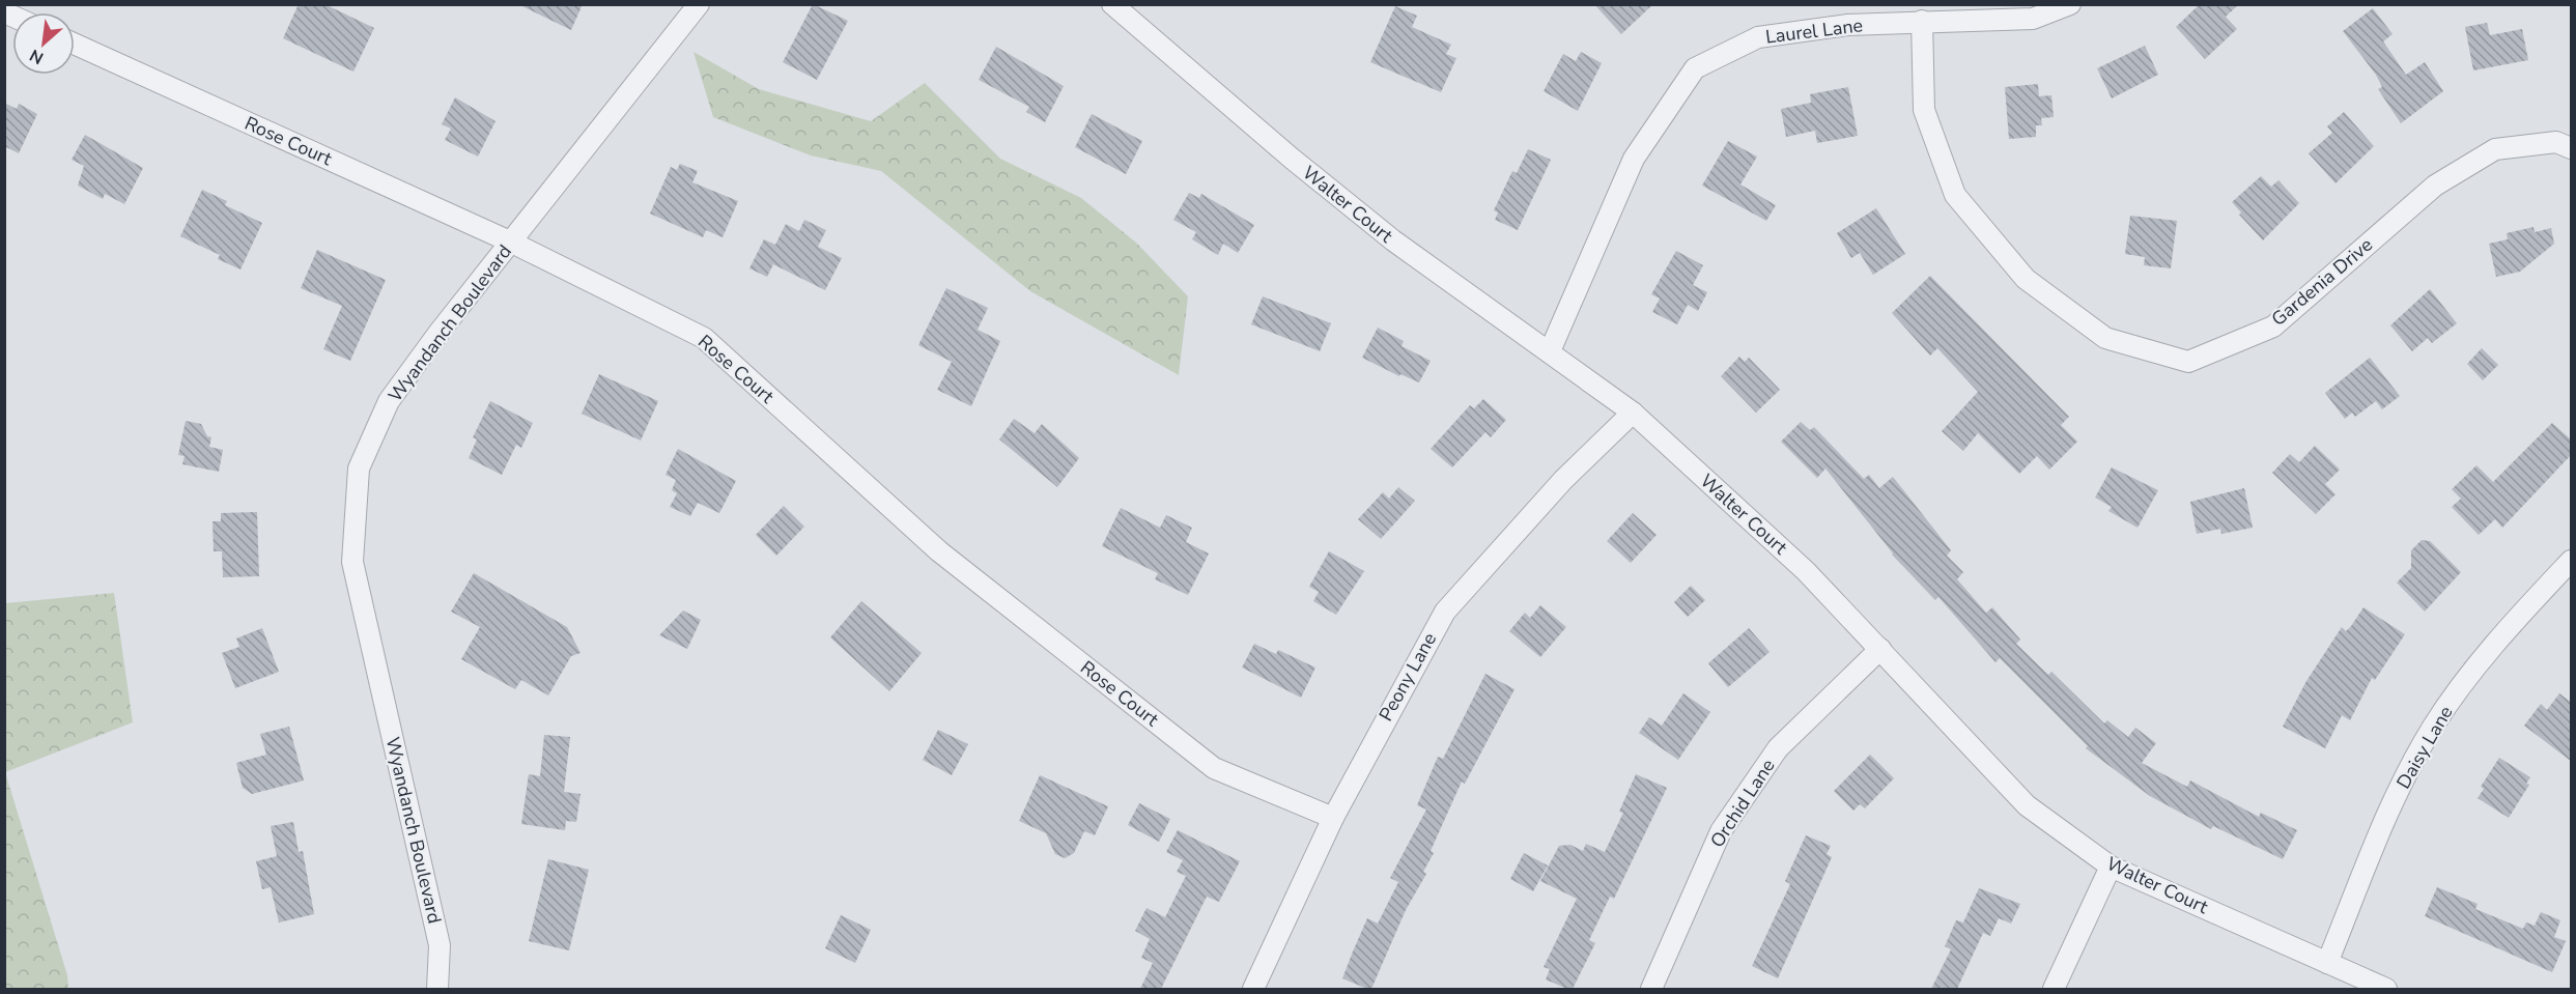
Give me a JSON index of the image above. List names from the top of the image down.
{
  "streets": {
    "street": [
      "Laurel Lane",
      "Rose Court",
      "Walter Court",
      "Gardenia Drive",
      "Wyandanch Boulevard",
      "Peony Lane",
      "Daisy Lane",
      "Orchid Lane"
    ]
  },
  "crossings": [
    ["Laurel Lane", "Walter Court"],
    ["Laurel Lane", "Gardenia Drive"],
    ["Rose Court", "Wyandanch Boulevard"],
    ["Rose Court", "Peony Lane"],
    ["Walter Court", "Peony Lane"],
    ["Walter Court", "Daisy Lane"],
    ["Walter Court", "Orchid Lane"]
  ],
  "north": "bottom left"
}
